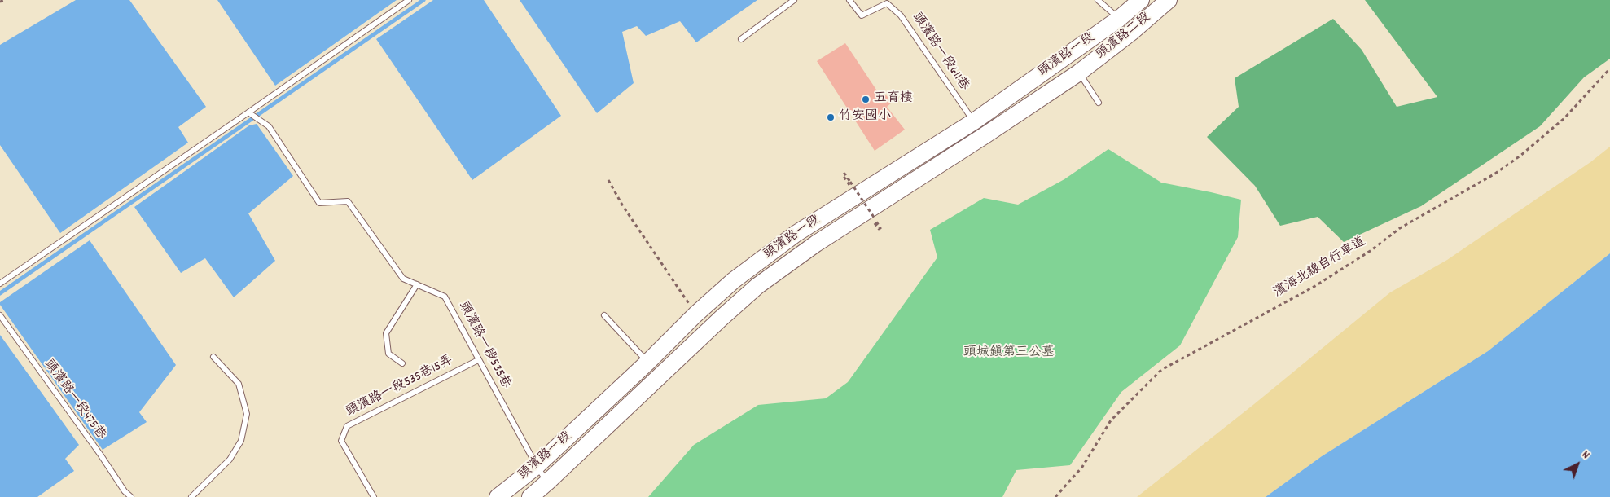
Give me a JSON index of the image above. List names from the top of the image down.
{
  "streets": {
    "main road": ["頭濱路二段", "頭濱路一段"],
    "lane": [
      "頭濱路一段611巷",
      "頭濱路一段535巷",
      "頭濱路一段535巷15弄",
      "頭濱路一段475巷"
    ],
    "path": ["濱海北線自行車道"]
  },
  "crossings": [
    ["頭濱路二段", "頭濱路一段"],
    ["頭濱路一段611巷", "頭濱路一段"],
    ["頭濱路一段", "頭濱路一段535巷"],
    ["頭濱路一段535巷", "頭濱路一段535巷15弄"]
  ],
  "parks": ["頭城鎮第三公墓"],
  "places": ["五育樓", "竹安國小"],
  "north": "top right"
}
